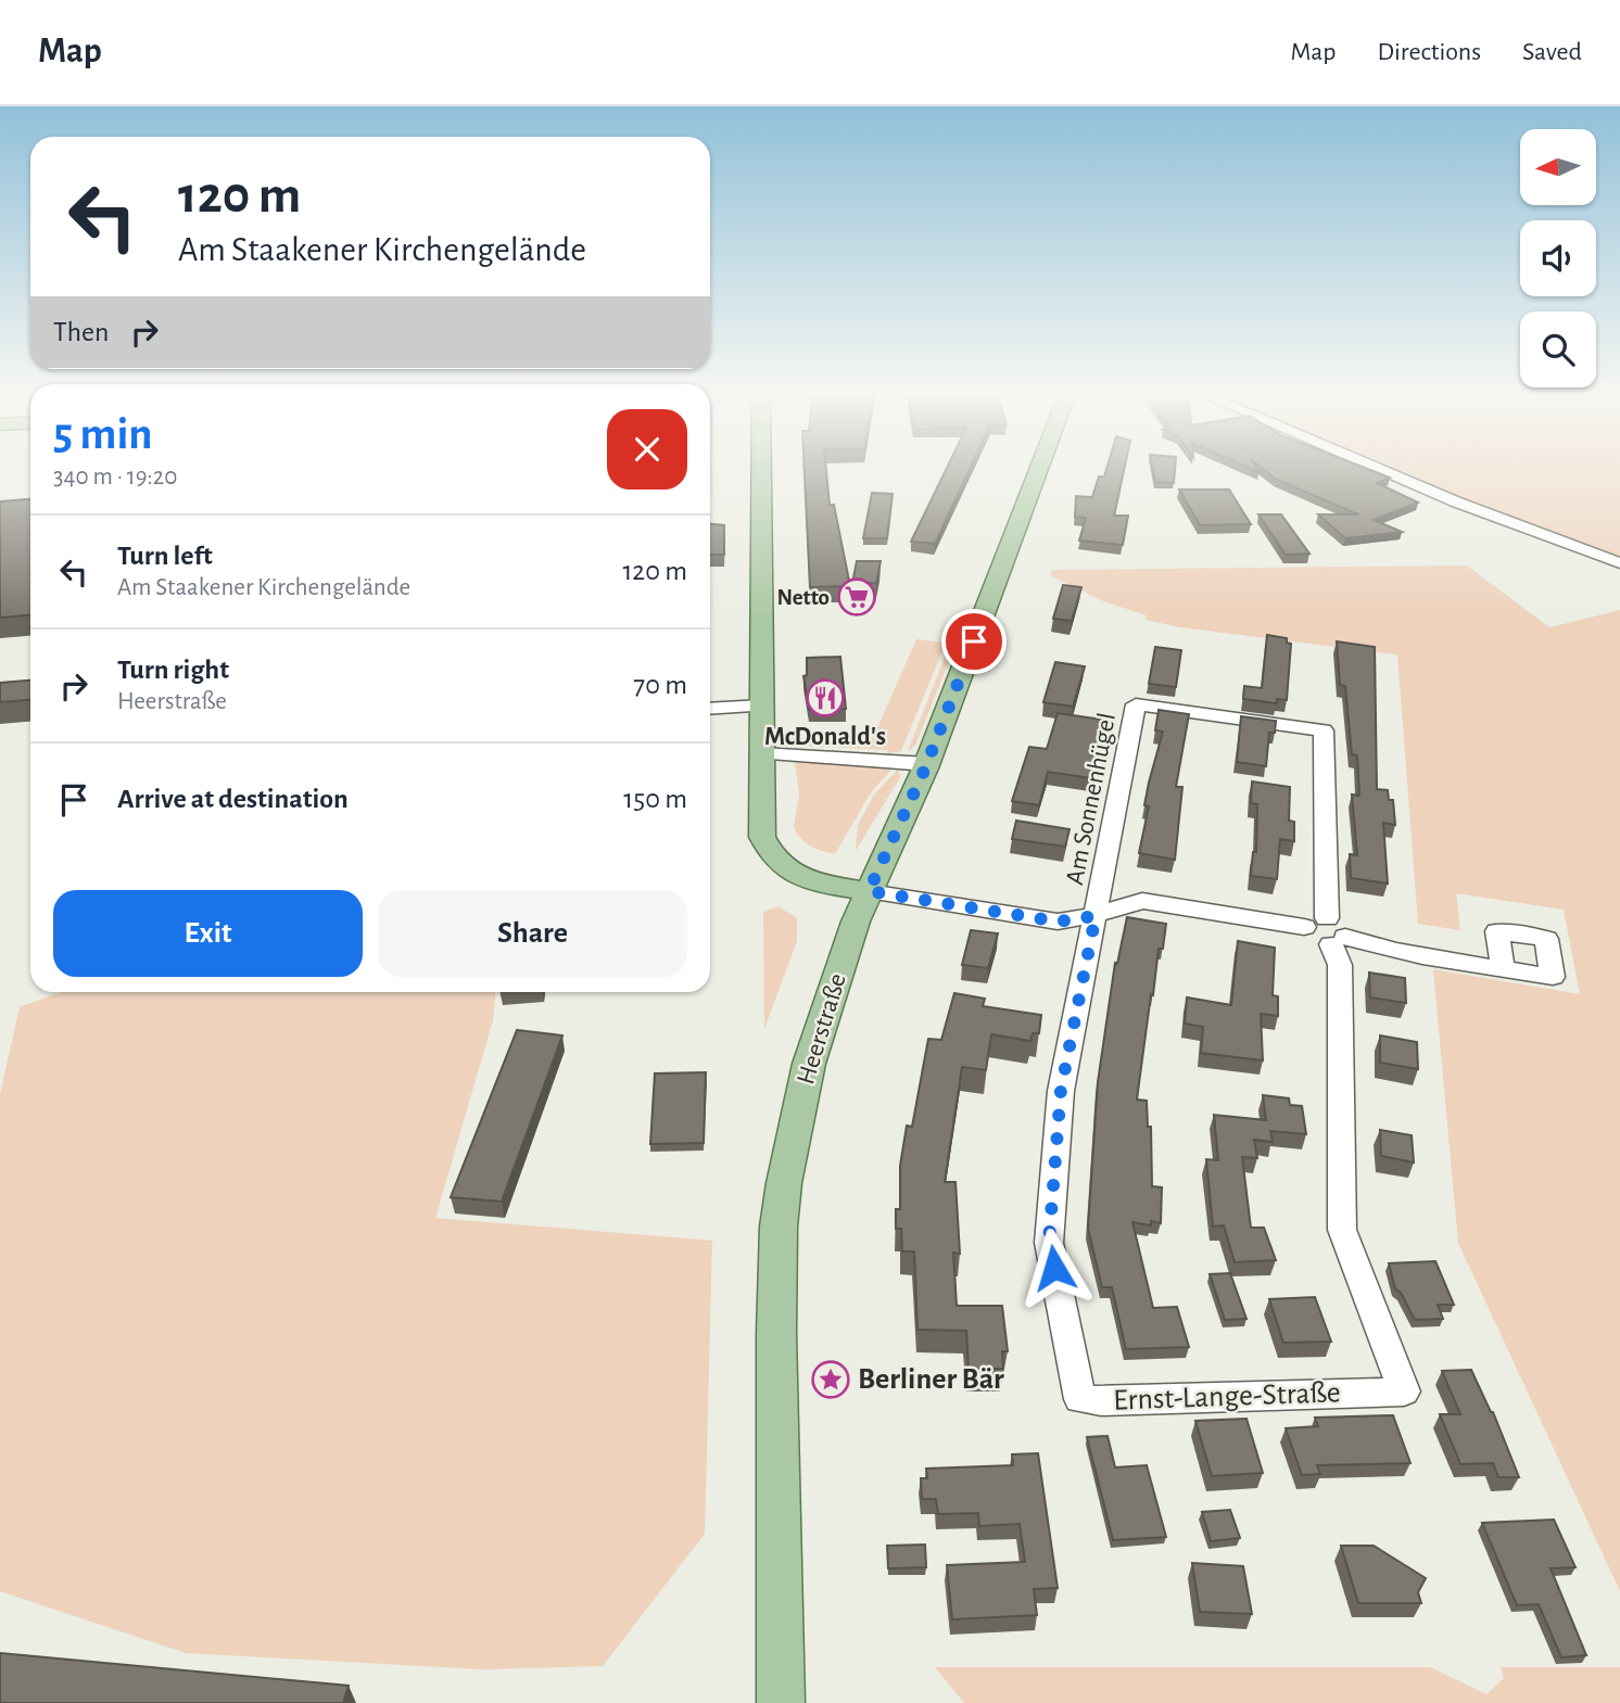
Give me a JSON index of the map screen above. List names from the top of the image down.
{
  "streets": {
    "main road": ["Heerstraße"],
    "street": ["Am Sonnenhügel", "Ernst-Lange-Straße"]
  },
  "crossings": [
    ["Am Sonnenhügel", "Ernst-Lange-Straße"]
  ],
  "places": {
    "supermarket": ["Netto"],
    "restaurant": ["McDonald's"],
    "place": ["Berliner Bär"]
  },
  "north": "left",
  "page": {
    "header": "Map",
    "nav": ["Map", "Directions", "Saved"],
    "turn": ["120 m", "Am Staakener Kirchengelände"],
    "then": "Then",
    "heading": ["5 min", "340 m · 19:20"],
    "list": [
      {
        "name": "Turn left",
        "note": "Am Staakener Kirchengelände",
        "value": "120 m"
      },
      {
        "name": "Turn right",
        "note": "Heerstraße",
        "value": "70 m"
      },
      {
        "name": "Arrive at destination",
        "value": "150 m"
      }
    ],
    "buttons": ["Exit", "Share"]
  }
}
